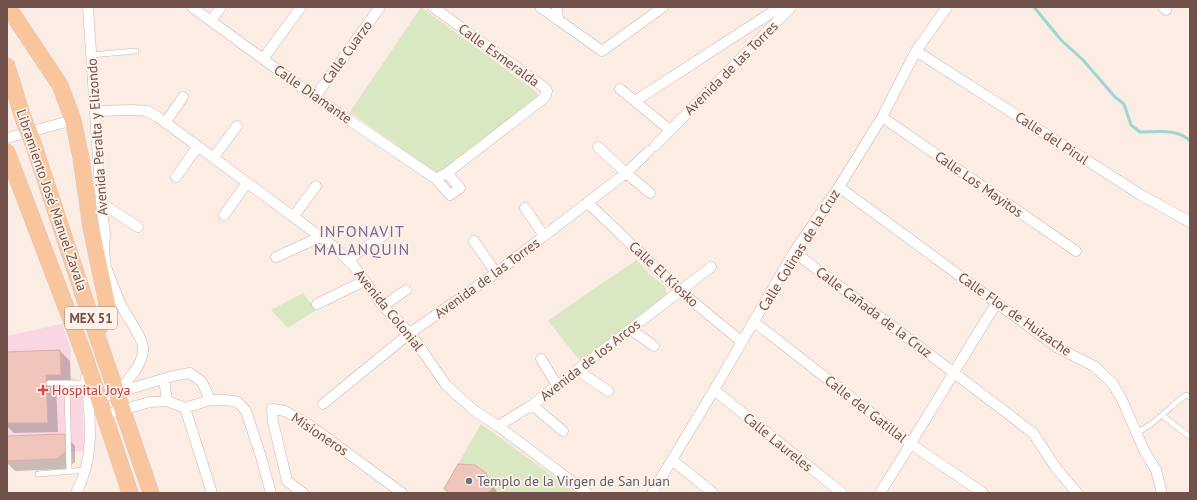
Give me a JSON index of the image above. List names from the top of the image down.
{
  "streets": {
    "main road": ["Libramiento José Manuel Zavala", "MEX 51"],
    "street": [
      "Calle Cuarzo",
      "Calle Esmeralda",
      "Avenida de las Torres",
      "Calle Diamante",
      "Avenida Peralta y Elizondo",
      "Calle del Pirul",
      "Calle Los Mayitos",
      "Calle Colinas de la Cruz",
      "Calle El Kiosko",
      "Avenida Colonial",
      "Calle Cañada de la Cruz",
      "Calle Flor de Huizache",
      "Avenida de los Arcos",
      "Calle del Gatillal",
      "Misioneros",
      "Calle Laureles"
    ]
  },
  "crossings": [
    ["Calle Cuarzo", "Calle Diamante"],
    ["Calle Esmeralda", "Calle Diamante"],
    ["Avenida de las Torres", "Calle El Kiosko"],
    ["Avenida de las Torres", "Avenida Colonial"],
    ["Avenida Peralta y Elizondo", "Libramiento José Manuel Zavala"],
    ["Avenida Peralta y Elizondo", "Avenida Colonial"],
    ["Calle del Pirul", "Calle Colinas de la Cruz"],
    ["Calle Los Mayitos", "Calle Colinas de la Cruz"],
    ["Calle Colinas de la Cruz", "Calle El Kiosko"],
    ["Calle Colinas de la Cruz", "Calle Cañada de la Cruz"],
    ["Calle Colinas de la Cruz", "Calle Flor de Huizache"],
    ["Calle Colinas de la Cruz", "Calle del Gatillal"],
    ["Calle Colinas de la Cruz", "Calle Laureles"],
    ["Calle El Kiosko", "Avenida de los Arcos"],
    ["Avenida Colonial", "Avenida de los Arcos"]
  ],
  "districts": ["INFONAVIT MALANQUIN"],
  "places": {
    "health": ["Hospital Joya"],
    "other": ["Templo de la Virgen de San Juan"]
  }
}
